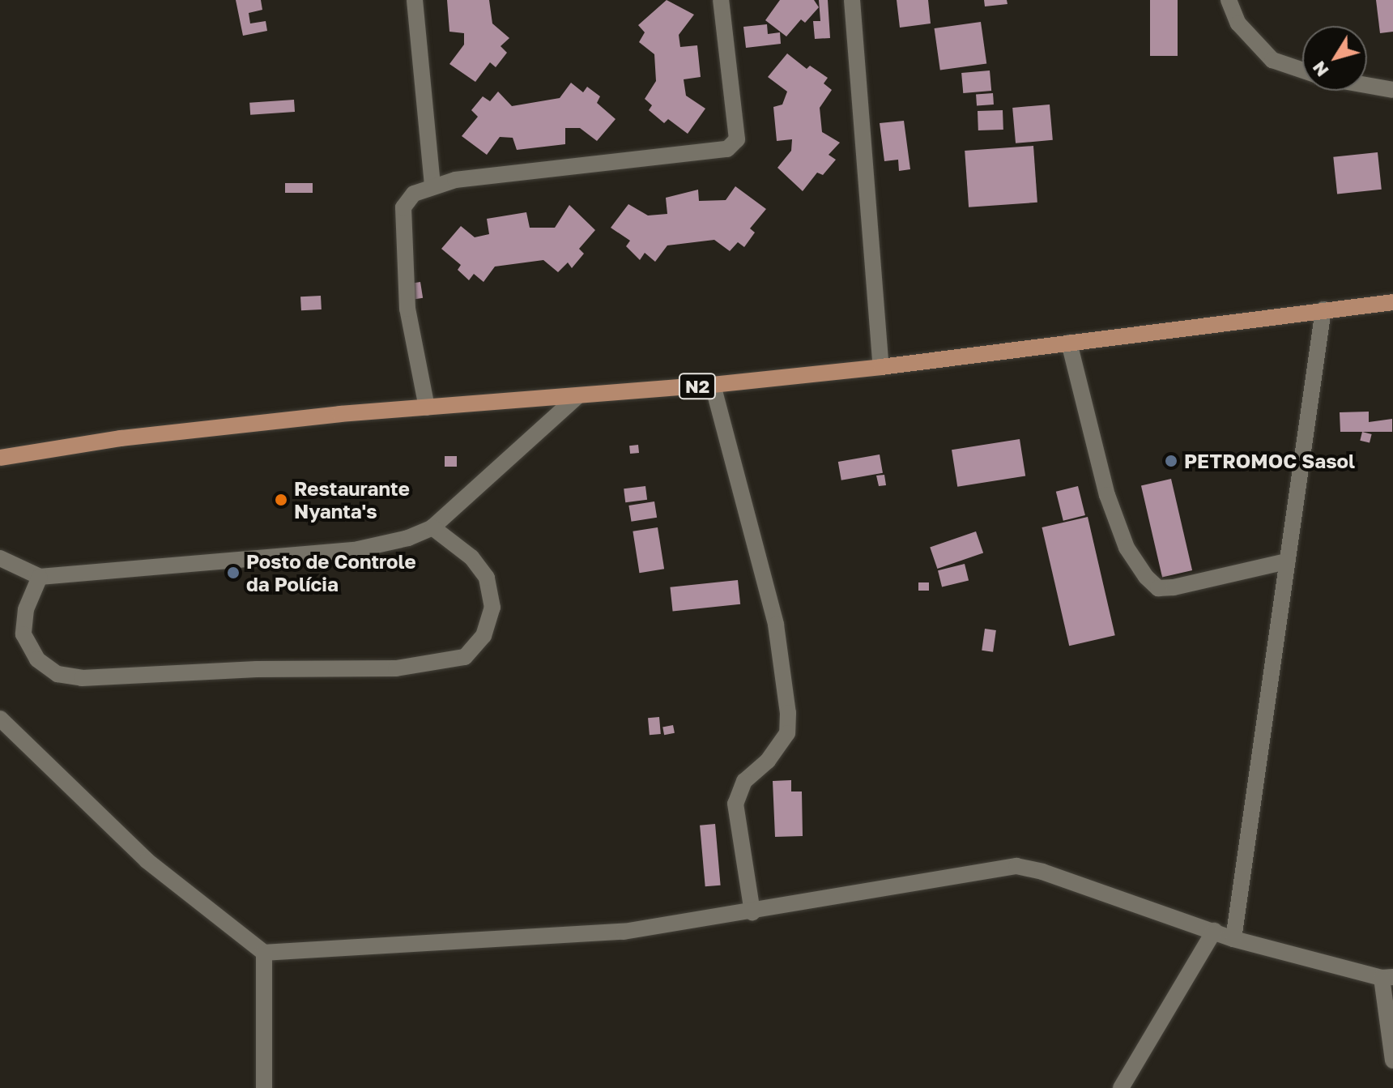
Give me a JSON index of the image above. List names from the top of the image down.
{
  "streets": {
    "main road": ["N2"]
  },
  "places": ["PETROMOC Sasol", "Restaurante Nyanta's", "Posto de Controle da Polícia"],
  "north": "bottom left"
}
